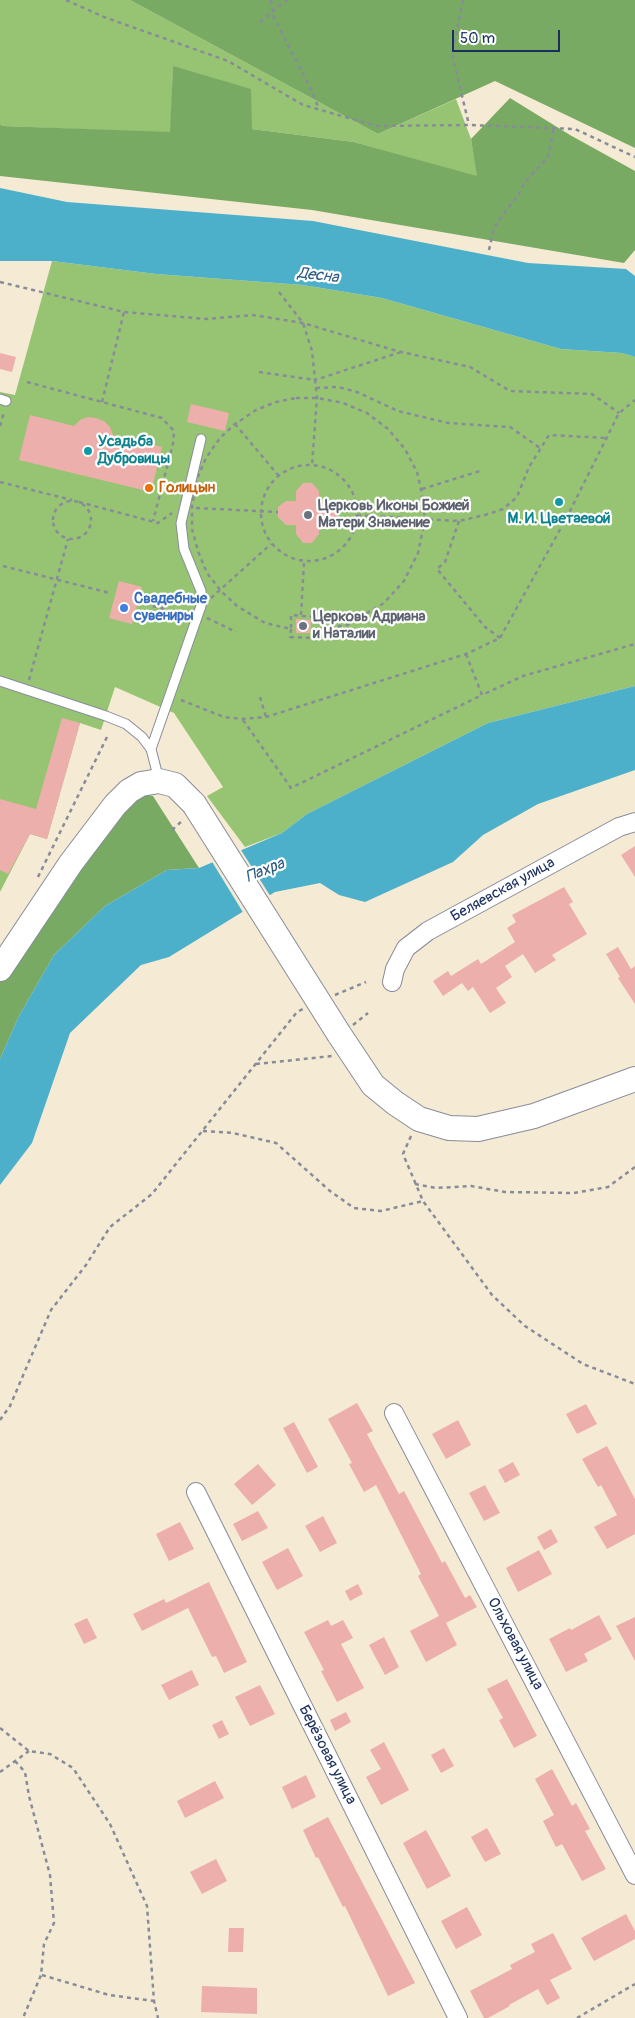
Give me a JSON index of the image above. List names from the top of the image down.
{
  "streets": {
    "street": ["Беляевская улица", "Ольховая улица", "Берёзовая улица"]
  },
  "water": ["Десна", "Пахра"],
  "places": [
    "Усадьба Дубровицы",
    "Голицын",
    "М. И. Цветаевой",
    "Церковь Иконы Божией Матери Знамение",
    "Свадебные сувениры",
    "Церковь Адриана и Наталии"
  ],
  "scale_bar": "50 m"
}
